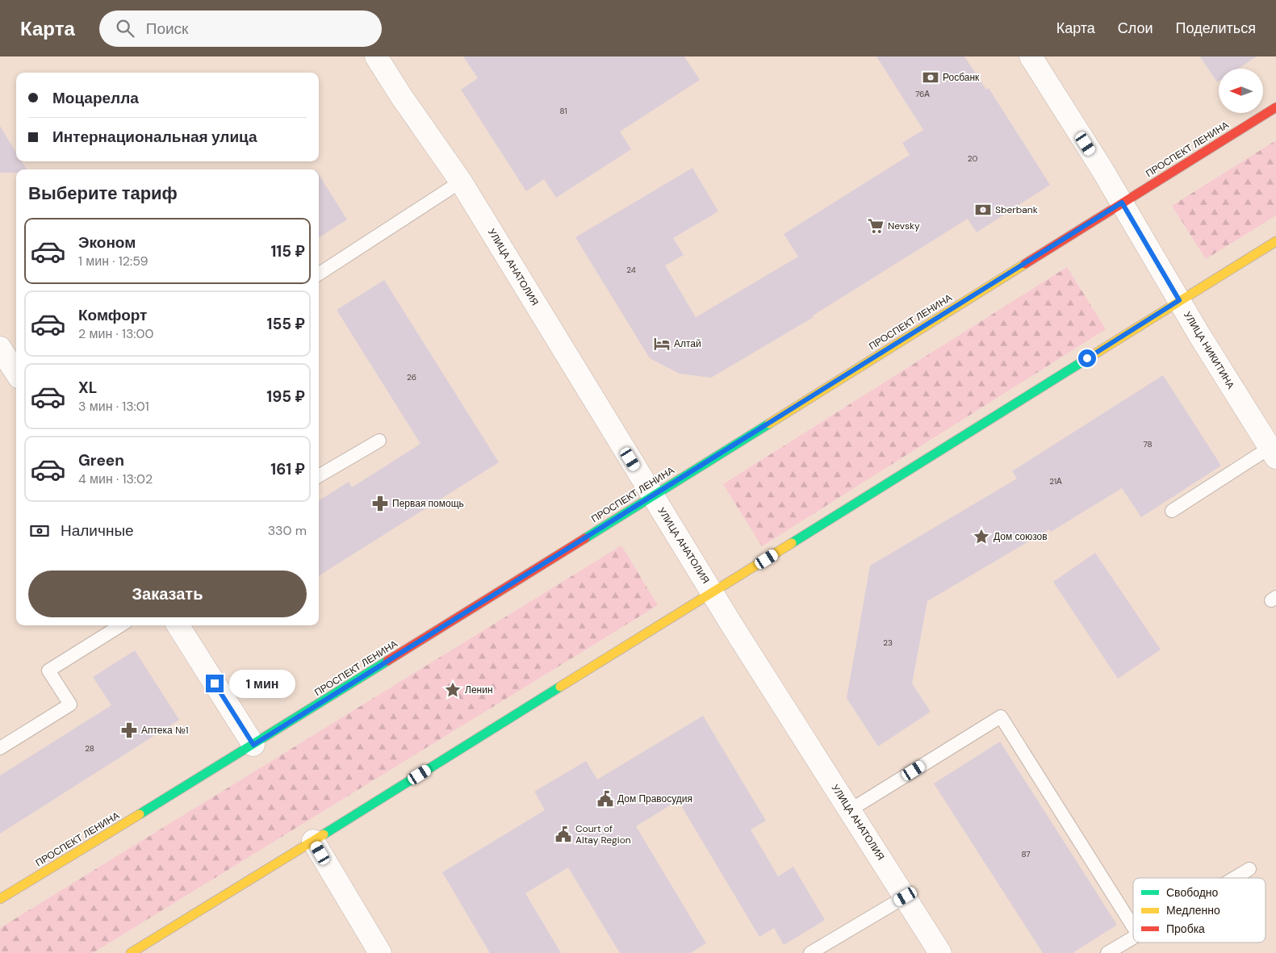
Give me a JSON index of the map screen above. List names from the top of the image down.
{
  "streets": {
    "main road": ["ПРОСПЕКТ ЛЕНИНА"],
    "street": ["УЛИЦА АНАТОЛИЯ", "УЛИЦА НИКИТИНА"]
  },
  "crossings": [
    ["ПРОСПЕКТ ЛЕНИНА", "УЛИЦА АНАТОЛИЯ"],
    ["ПРОСПЕКТ ЛЕНИНА", "УЛИЦА НИКИТИНА"]
  ],
  "places": {
    "bank": ["Росбанк", "Sberbank"],
    "supermarket": ["Nevsky"],
    "hotel": ["Алтай"],
    "pharmacy": ["Первая помощь", "Аптека №1"],
    "place": ["Дом союзов", "Ленин"],
    "public building": ["Дом Правосудия", "Court of Altay Region"]
  },
  "house_numbers": [
    "76А",
    "81",
    "20",
    "24",
    "26",
    "78",
    "21А",
    "23",
    "28",
    "87"
  ],
  "legend": ["Свободно", "Медленно", "Пробка"],
  "north": "left",
  "page": {
    "header": "Карта",
    "search": "Поиск",
    "nav": ["Карта", "Слои", "Поделиться"],
    "banner": ["Моцарелла", "Интернациональная улица"],
    "heading": "Выберите тариф",
    "list": [
      {
        "name": "Эконом",
        "note": "1 мин · 12:59",
        "value": "115 ₽"
      },
      {
        "name": "Комфорт",
        "note": "2 мин · 13:00",
        "value": "155 ₽"
      },
      {
        "name": "XL",
        "note": "3 мин · 13:01",
        "value": "195 ₽"
      },
      {
        "name": "Green",
        "note": "4 мин · 13:02",
        "value": "161 ₽"
      }
    ],
    "pay": ["Наличные", "330 m"],
    "buttons": "Заказать",
    "bubble": "1 мин"
  }
}
